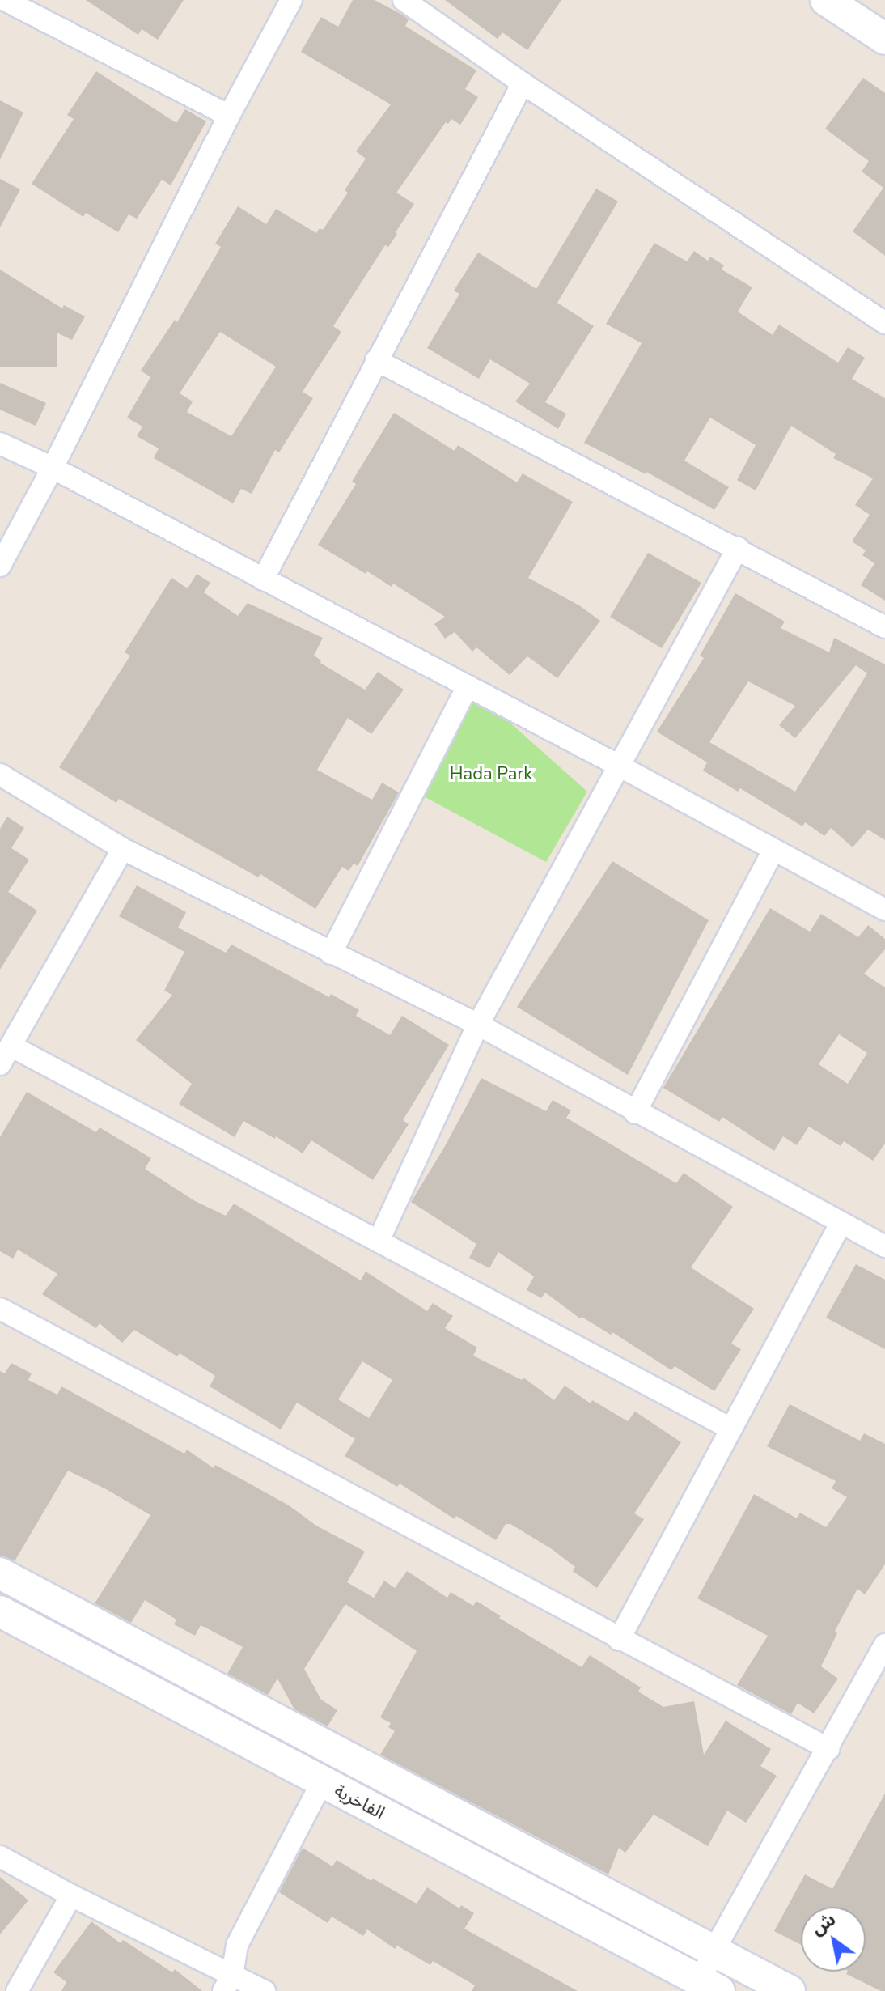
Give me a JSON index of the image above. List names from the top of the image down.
{
  "streets": {
    "street": ["الفاخرية"]
  },
  "parks": ["Hada Park"],
  "north": "top left"
}
